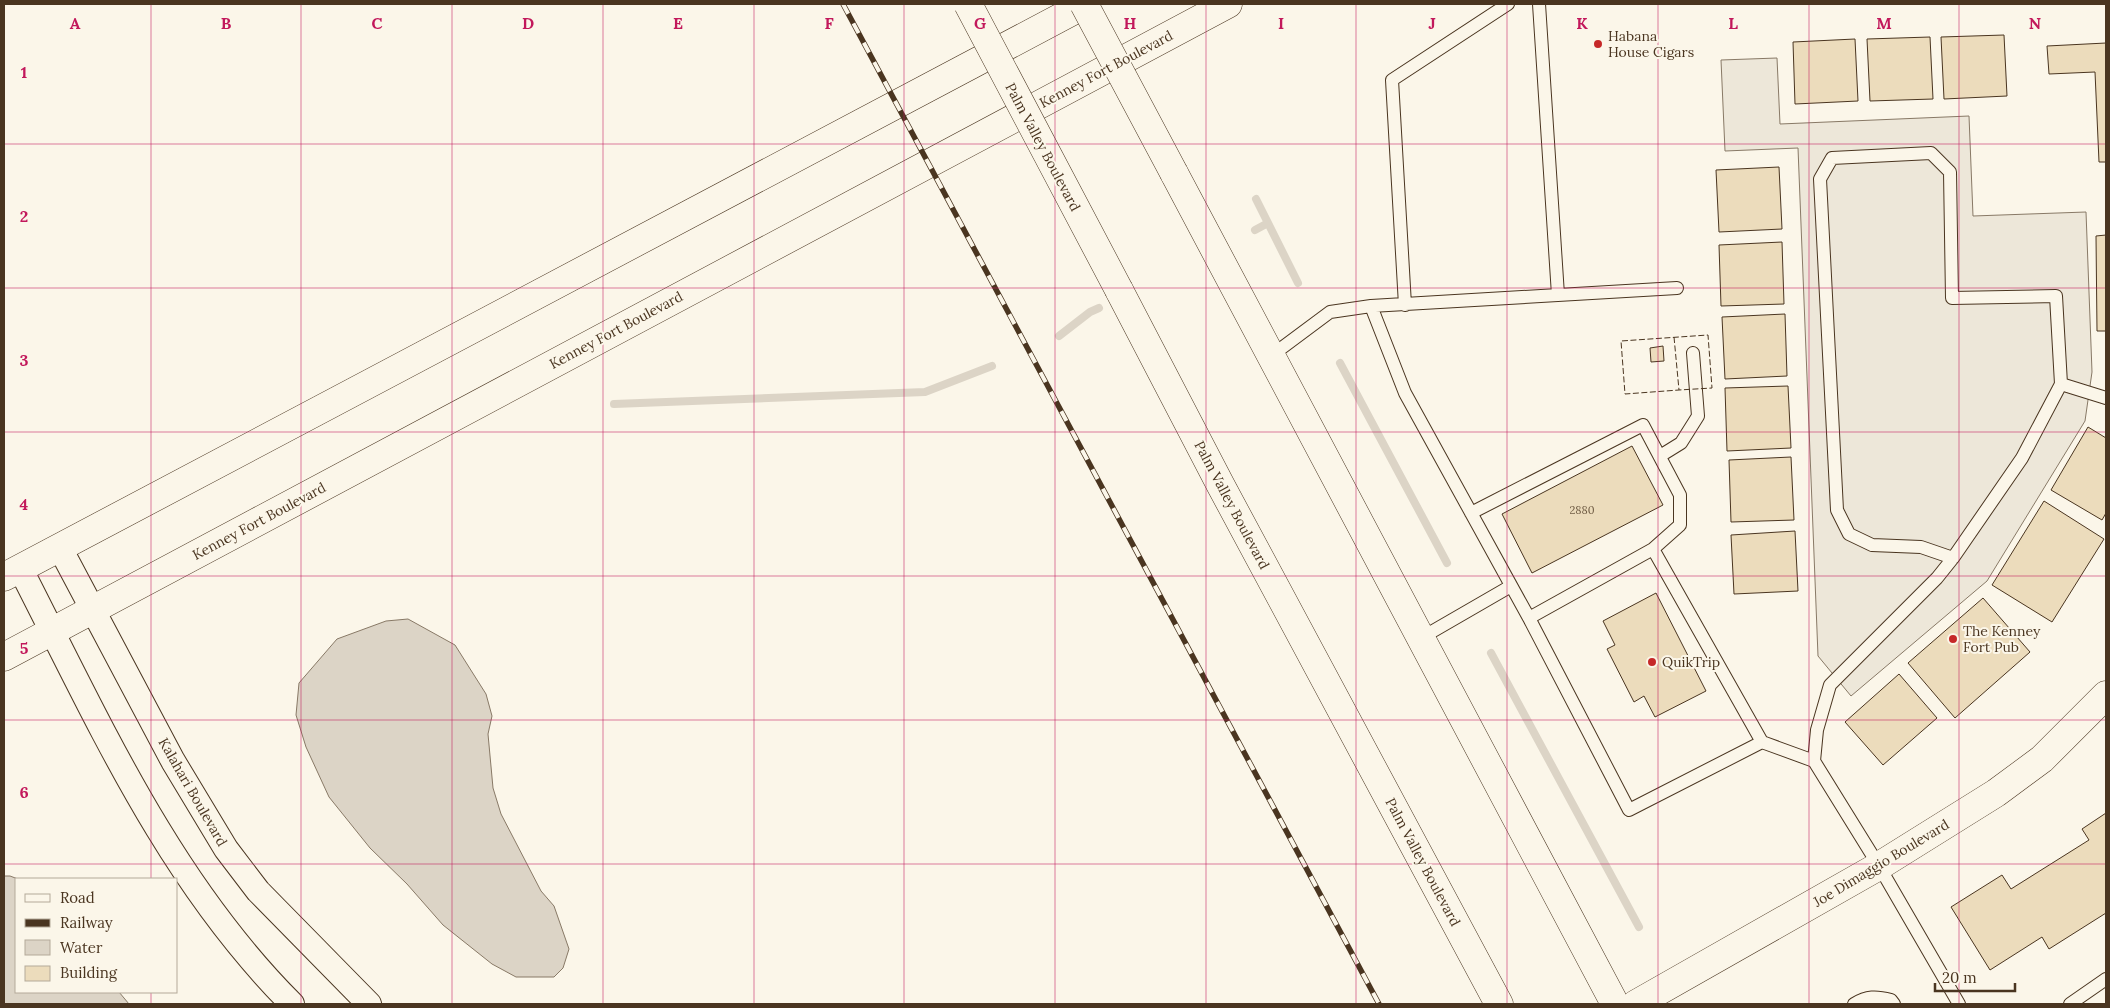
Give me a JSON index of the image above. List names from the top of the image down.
{
  "streets": {
    "main road": ["Kenney Fort Boulevard", "Palm Valley Boulevard", "Joe Dimaggio Boulevard"],
    "street": ["Kalahari Boulevard"]
  },
  "crossings": [
    ["Kenney Fort Boulevard", "Kalahari Boulevard"]
  ],
  "places": ["Habana House Cigars", "The Kenney Fort Pub", "QuikTrip"],
  "house_numbers": ["2880"],
  "legend": [
    "Road",
    "Railway",
    "Water",
    "Building"
  ],
  "scale_bar": "20 m",
  "grid": {
    "columns": [
      "A",
      "B",
      "C",
      "D",
      "E",
      "F",
      "G",
      "H",
      "I",
      "J",
      "K",
      "L",
      "M",
      "N"
    ],
    "rows": [
      "1",
      "2",
      "3",
      "4",
      "5",
      "6"
    ]
  }
}
